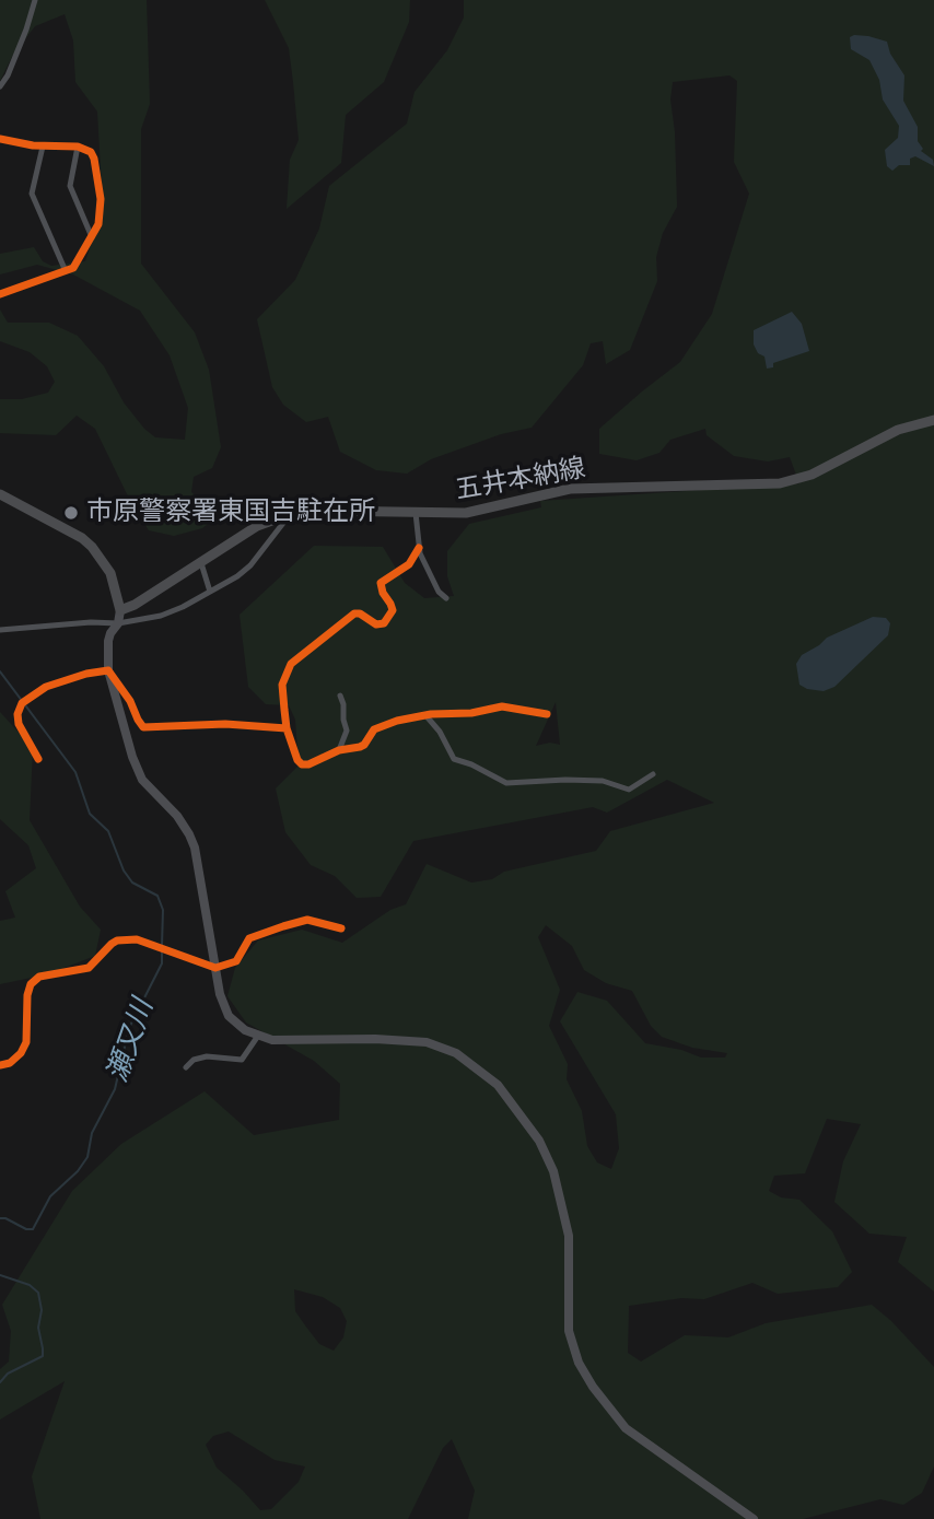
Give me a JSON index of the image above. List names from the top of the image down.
{
  "streets": {
    "main road": ["五井本納線"]
  },
  "water": ["瀬又川"],
  "places": ["市原警察署東国吉駐在所"]
}
